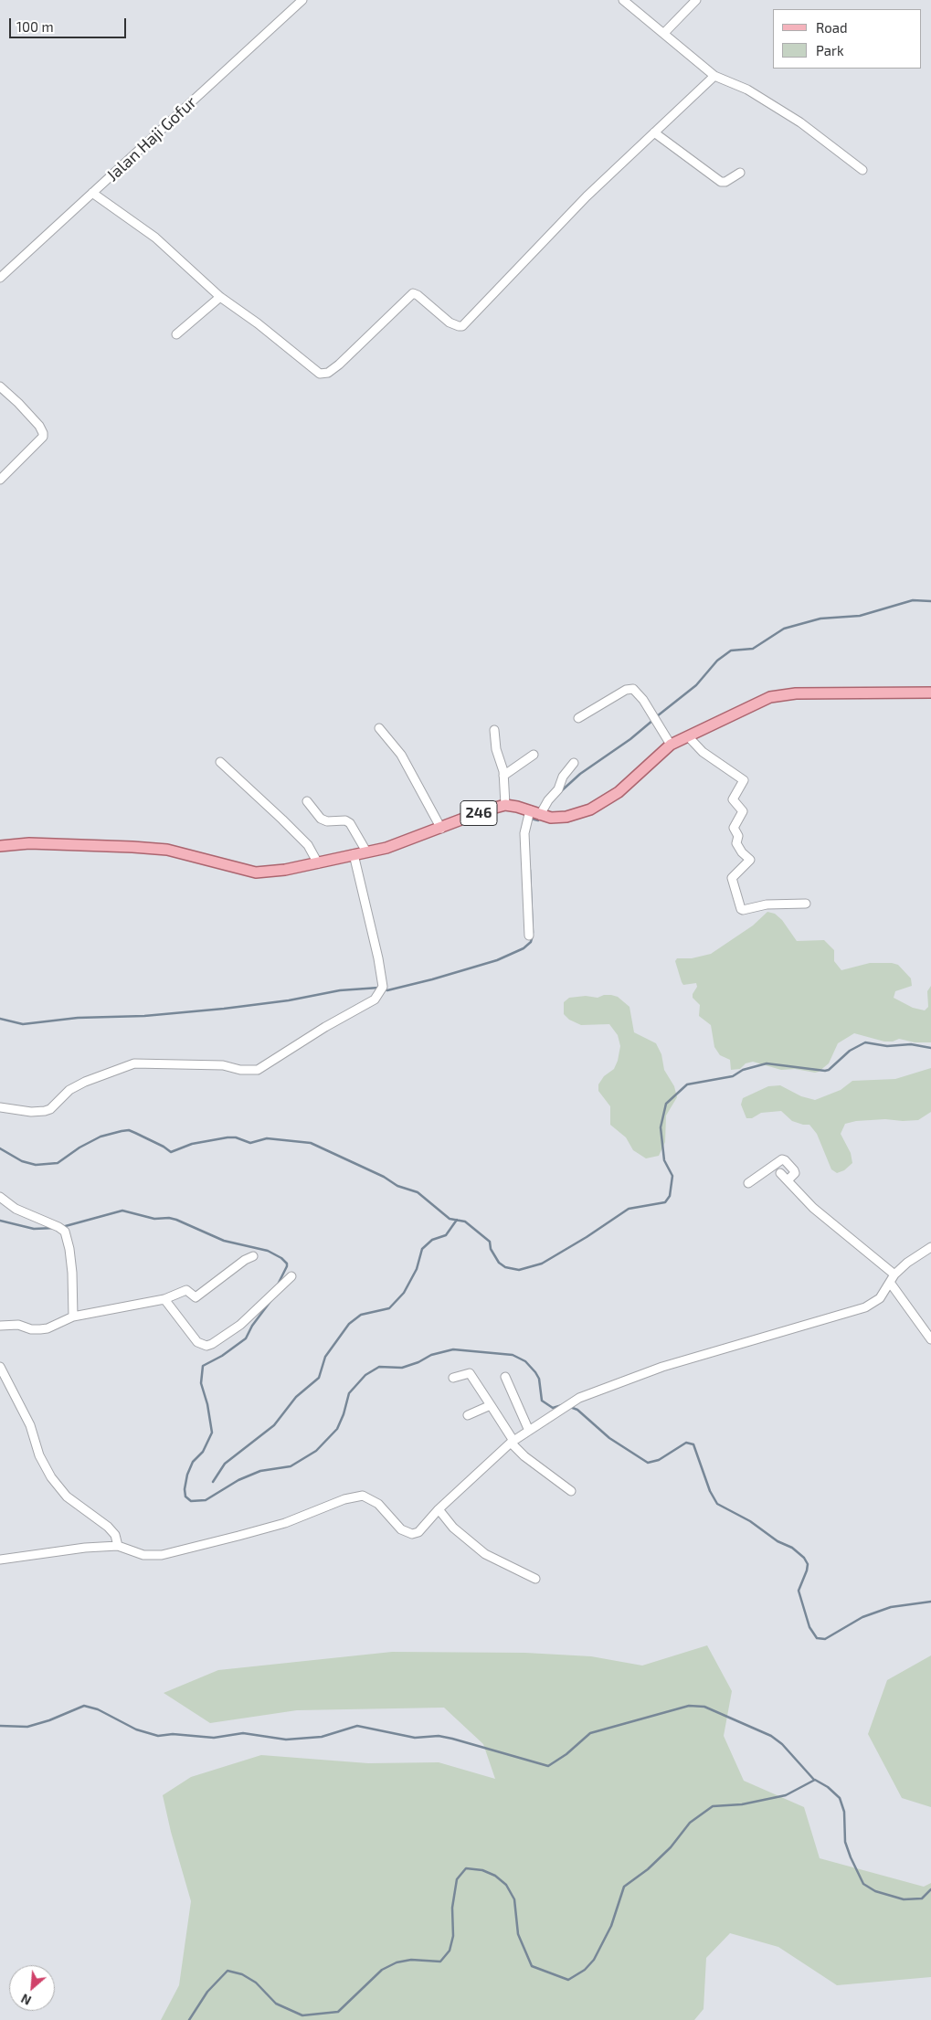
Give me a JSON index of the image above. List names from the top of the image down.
{
  "streets": {
    "main road": ["246"],
    "street": ["Jalan Haji Gofur"]
  },
  "legend": ["Road", "Park"],
  "scale_bar": "100 m",
  "north": "bottom left"
}
